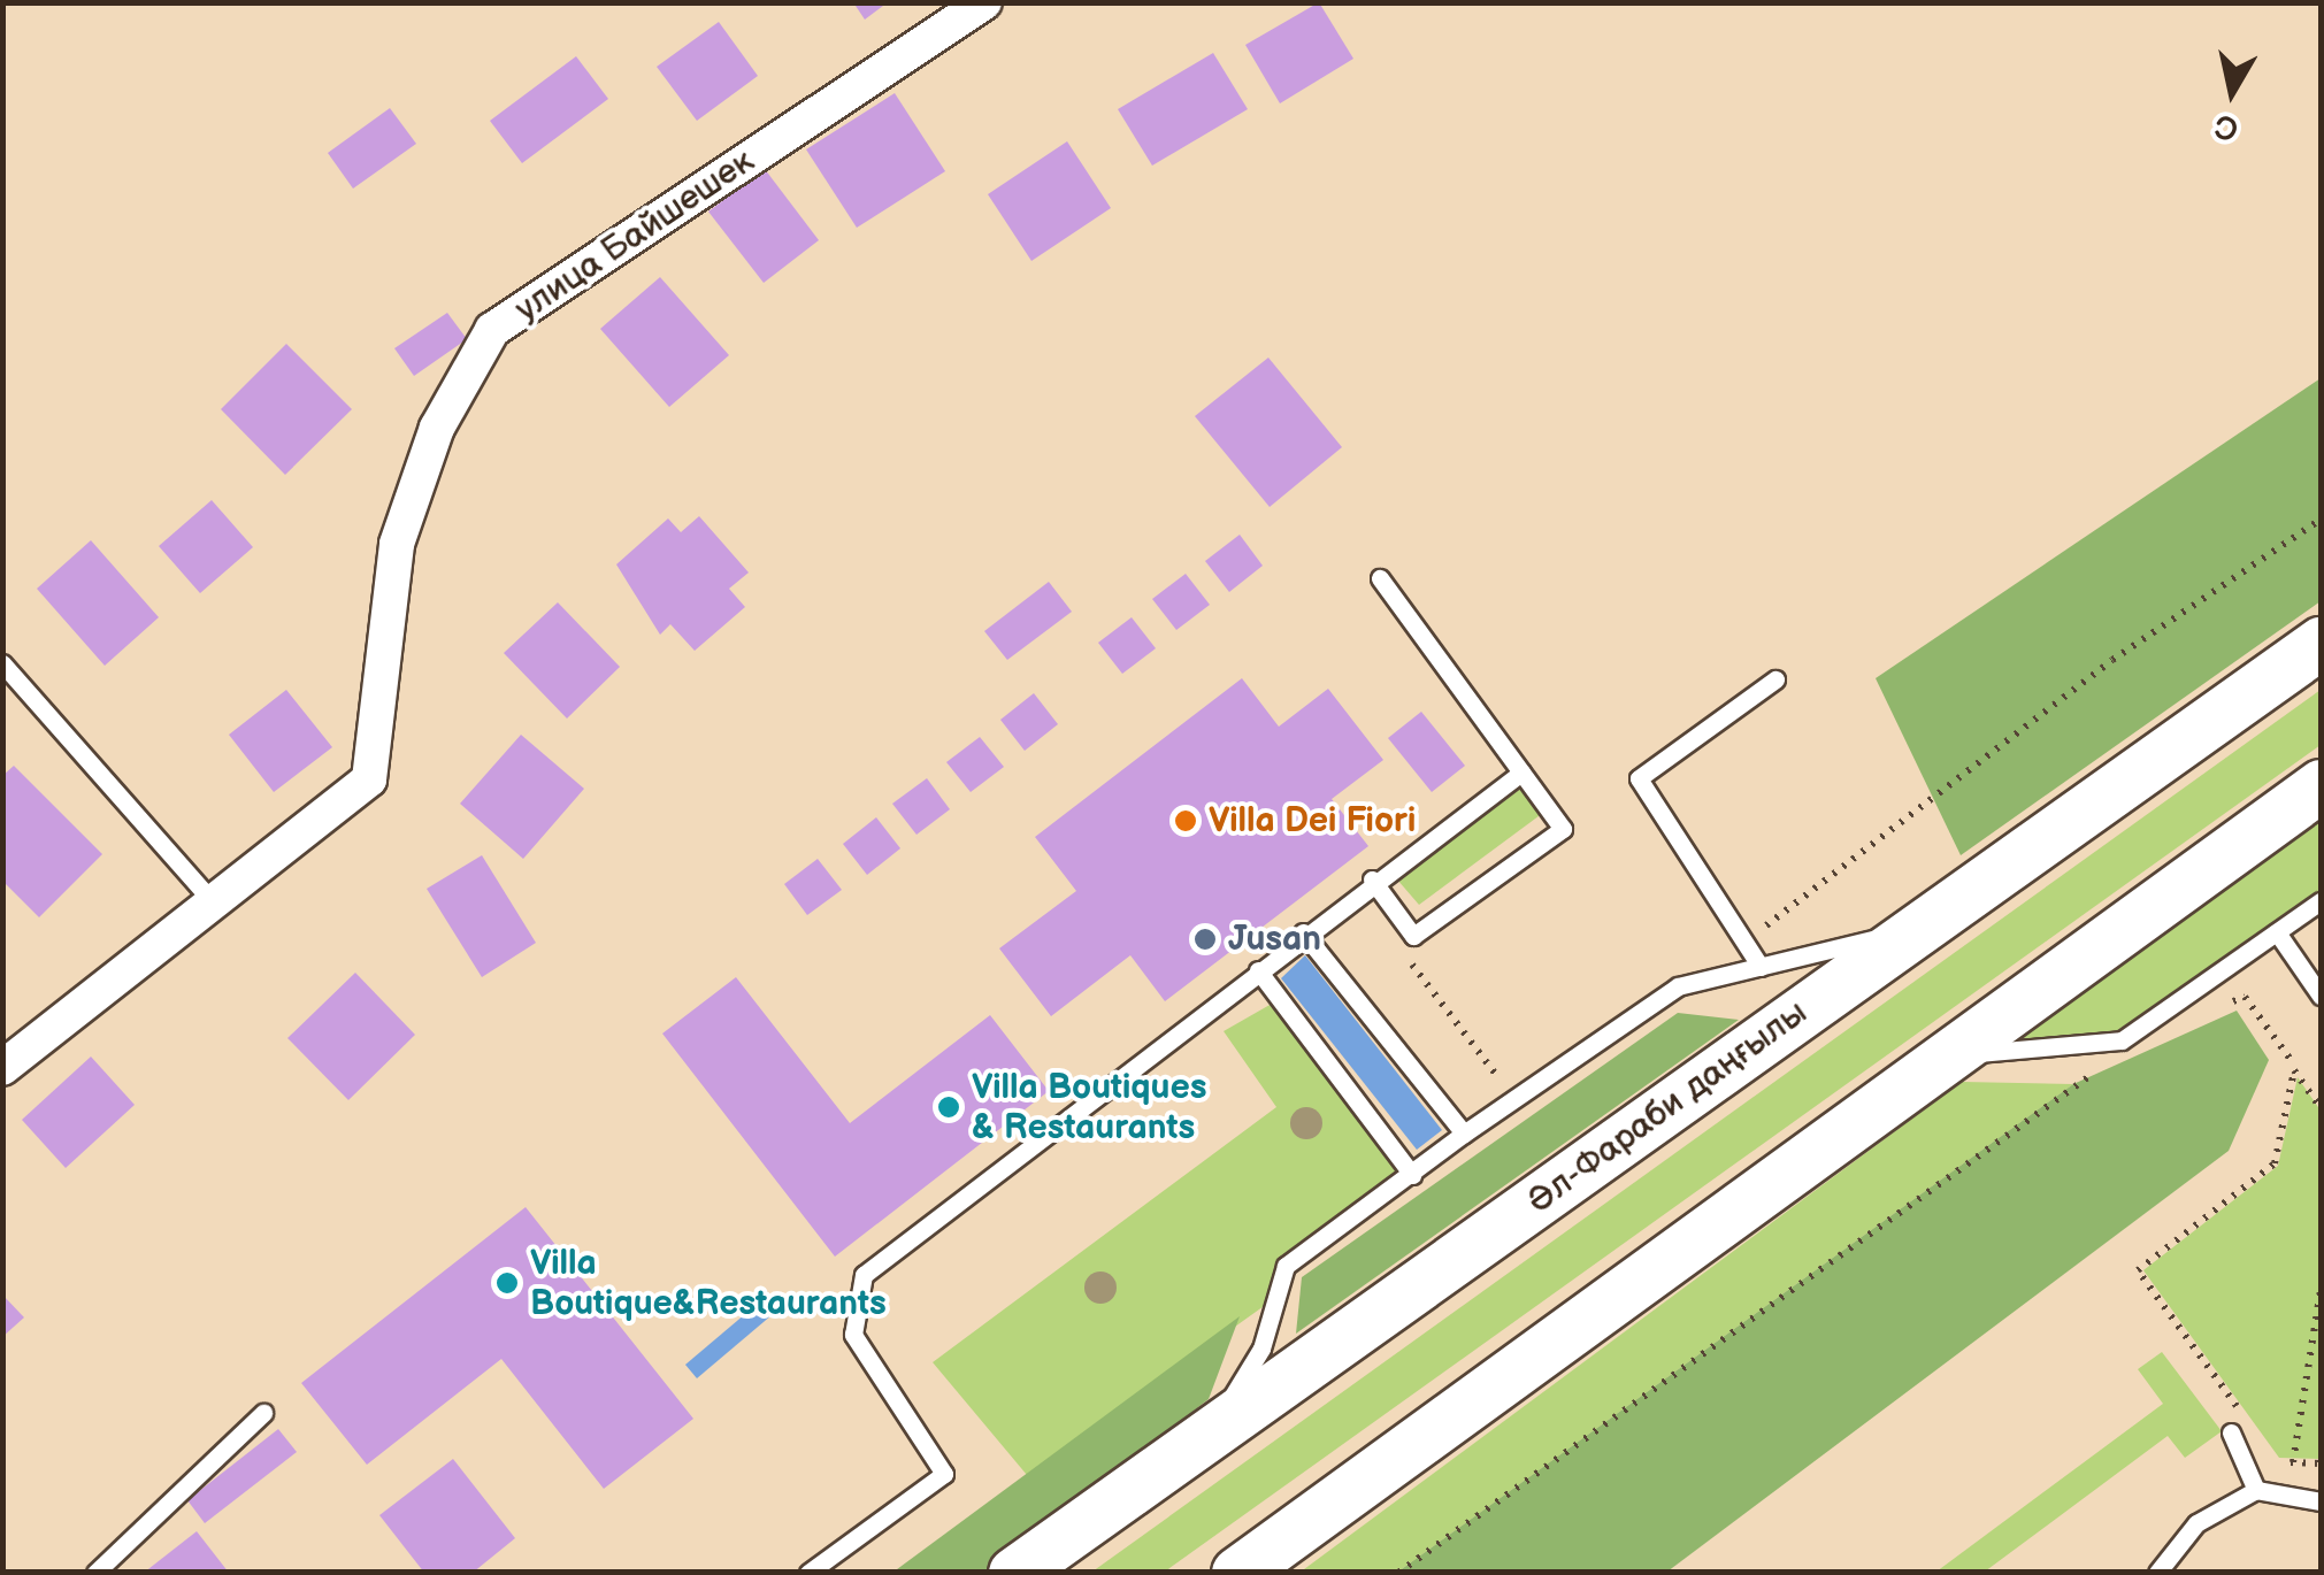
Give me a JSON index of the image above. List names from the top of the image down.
{
  "streets": {
    "main road": ["Әл-Фараби даңғылы"],
    "street": ["улица Байшешек"]
  },
  "places": [
    "Villa Dei Fiori",
    "Jusan",
    "Villa Boutiques & Restaurants",
    "Villa Boutique&Restaurants"
  ],
  "north": "bottom"
}
